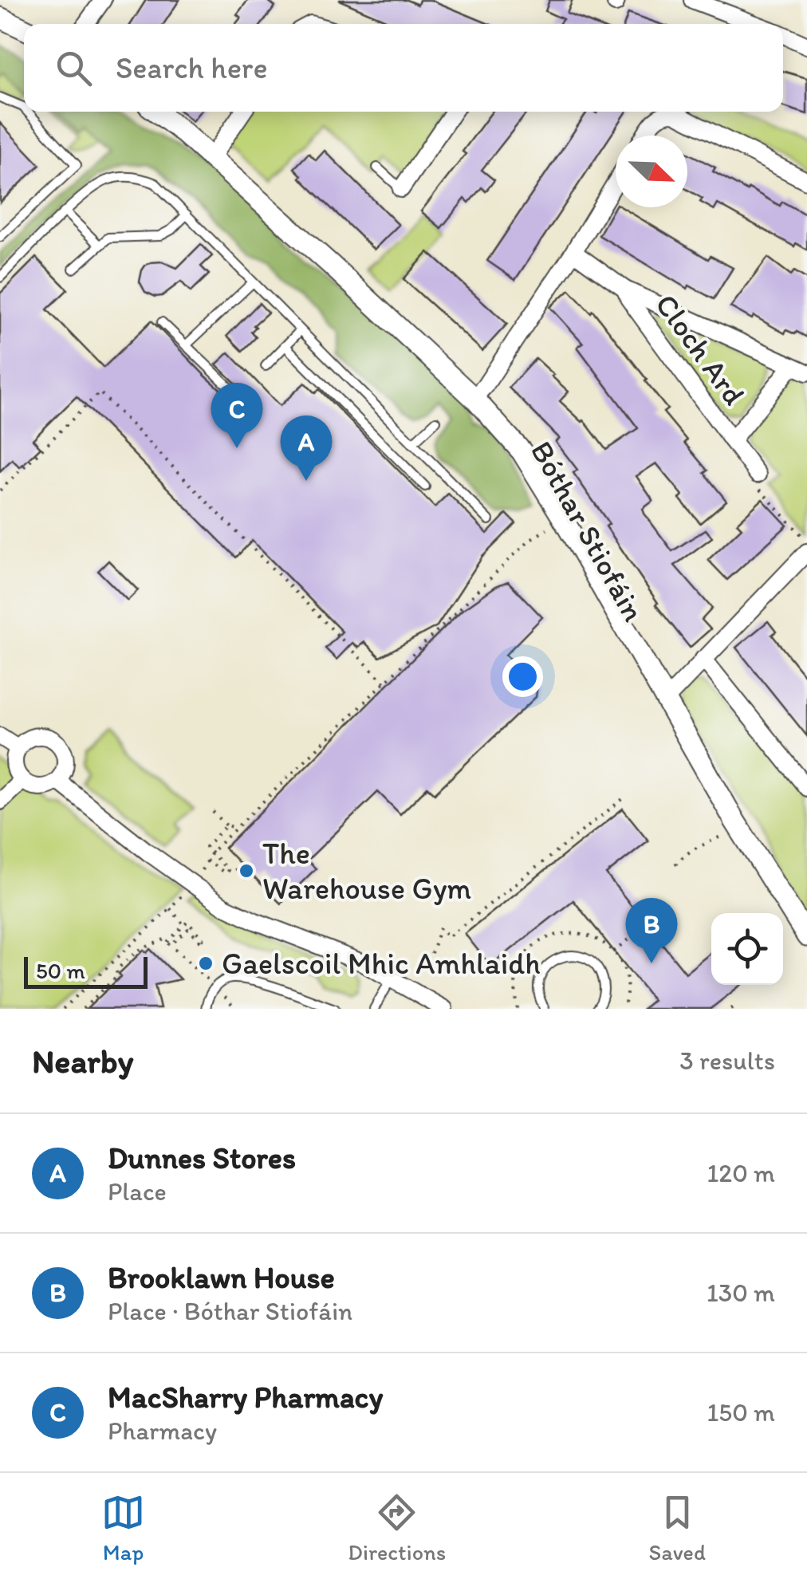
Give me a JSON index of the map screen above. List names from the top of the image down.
{
  "streets": {
    "street": ["Cloch Ard", "Bóthar Stiofáin"]
  },
  "places": ["The Warehouse Gym", "Gaelscoil Mhic Amhlaidh"],
  "scale_bar": "50 m",
  "north": "bottom right",
  "page": {
    "search": "Search here",
    "pins": ["C", "A", "B"],
    "scale": "50 m",
    "heading": ["Nearby", "3 results"],
    "list": [
      {
        "mark": "A",
        "name": "Dunnes Stores",
        "note": "Place",
        "value": "120 m"
      },
      {
        "mark": "B",
        "name": "Brooklawn House",
        "note": "Place · Bóthar Stiofáin",
        "value": "130 m"
      },
      {
        "mark": "C",
        "name": "MacSharry Pharmacy",
        "note": "Pharmacy",
        "value": "150 m"
      }
    ],
    "nav": ["Map", "Directions", "Saved"]
  }
}
